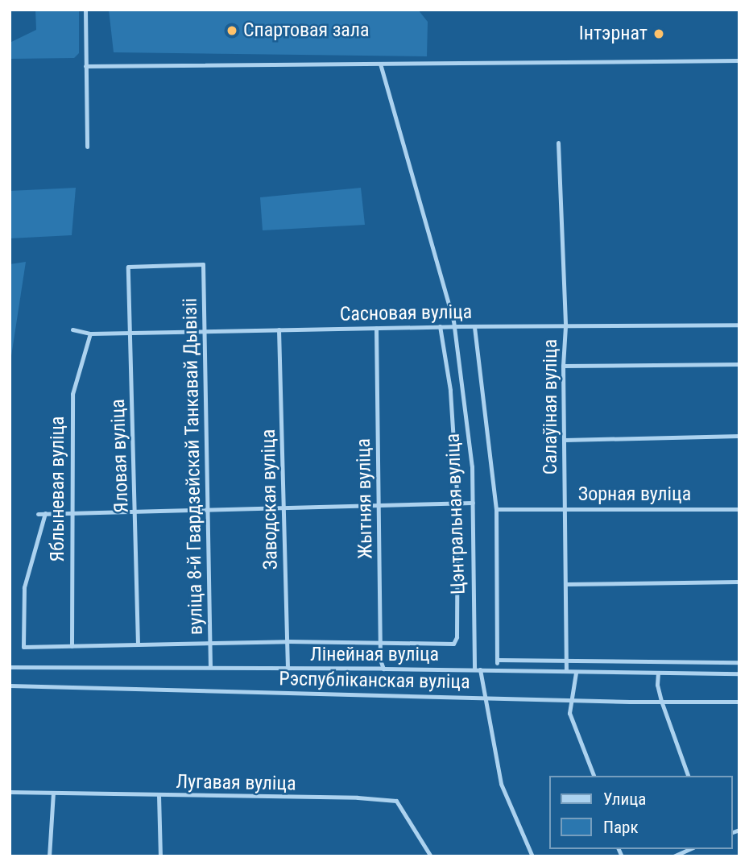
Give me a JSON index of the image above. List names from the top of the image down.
{
  "streets": {
    "street": [
      "Сасновая вуліца",
      "Салаўіная вуліца",
      "Яловая вуліца",
      "вуліца 8-й Гвардзейскай Танкавай Дывізіі",
      "Яблыневая вуліца",
      "Зорная вуліца",
      "Жытняя вуліца",
      "Заводская вуліца",
      "Цэнтральная вуліца",
      "Лінейная вуліца",
      "Рэспубліканская вуліца",
      "Лугавая вуліца"
    ]
  },
  "crossings": [
    ["Сасновая вуліца", "Салаўіная вуліца"],
    ["Сасновая вуліца", "Яловая вуліца"],
    ["Сасновая вуліца", "вуліца 8-й Гвардзейскай Танкавай Дывізіі"],
    ["Сасновая вуліца", "Яблыневая вуліца"],
    ["Сасновая вуліца", "Жытняя вуліца"],
    ["Сасновая вуліца", "Заводская вуліца"],
    ["Сасновая вуліца", "Цэнтральная вуліца"],
    ["Салаўіная вуліца", "Зорная вуліца"],
    ["Салаўіная вуліца", "Цэнтральная вуліца"],
    ["Салаўіная вуліца", "Лінейная вуліца"],
    ["Яловая вуліца", "вуліца 8-й Гвардзейскай Танкавай Дывізіі"],
    ["вуліца 8-й Гвардзейскай Танкавай Дывізіі", "Лінейная вуліца"],
    ["Зорная вуліца", "Цэнтральная вуліца"],
    ["Жытняя вуліца", "Лінейная вуліца"],
    ["Заводская вуліца", "Лінейная вуліца"],
    ["Цэнтральная вуліца", "Лінейная вуліца"],
    ["Цэнтральная вуліца", "Рэспубліканская вуліца"]
  ],
  "places": ["Спартовая зала", "Інтэрнат"],
  "legend": ["Улица", "Парк"]
}
